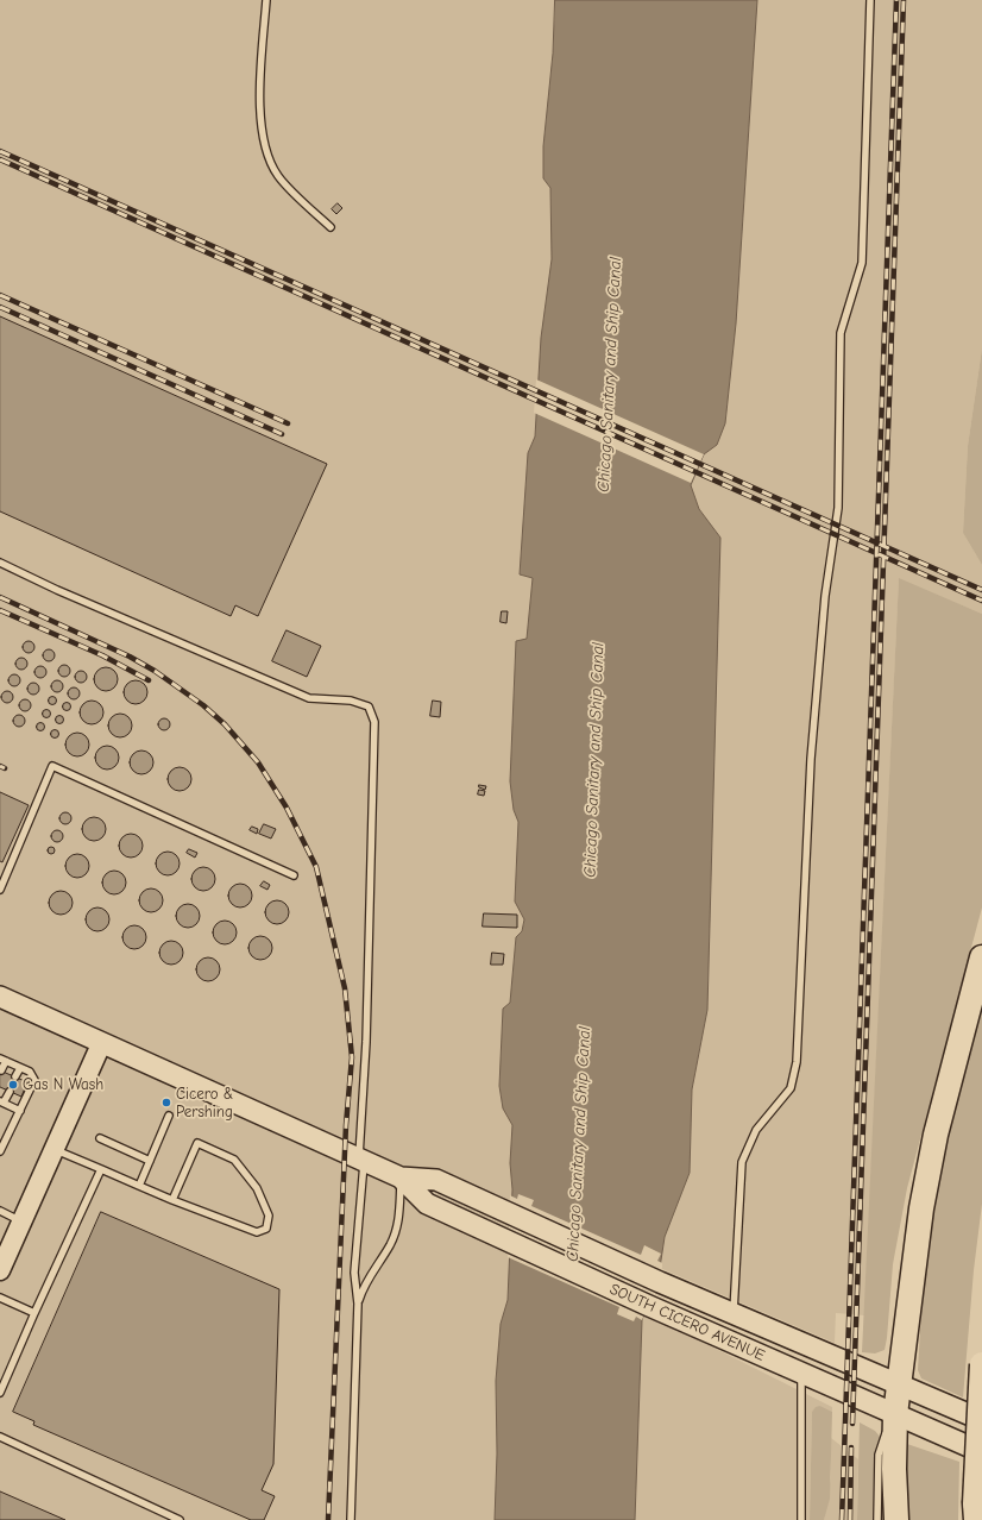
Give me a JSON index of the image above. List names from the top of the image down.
{
  "streets": {
    "main road": ["SOUTH CICERO AVENUE"]
  },
  "water": ["Chicago Sanitary and Ship Canal"],
  "places": ["Gas N Wash", "Cicero & Pershing"]
}
